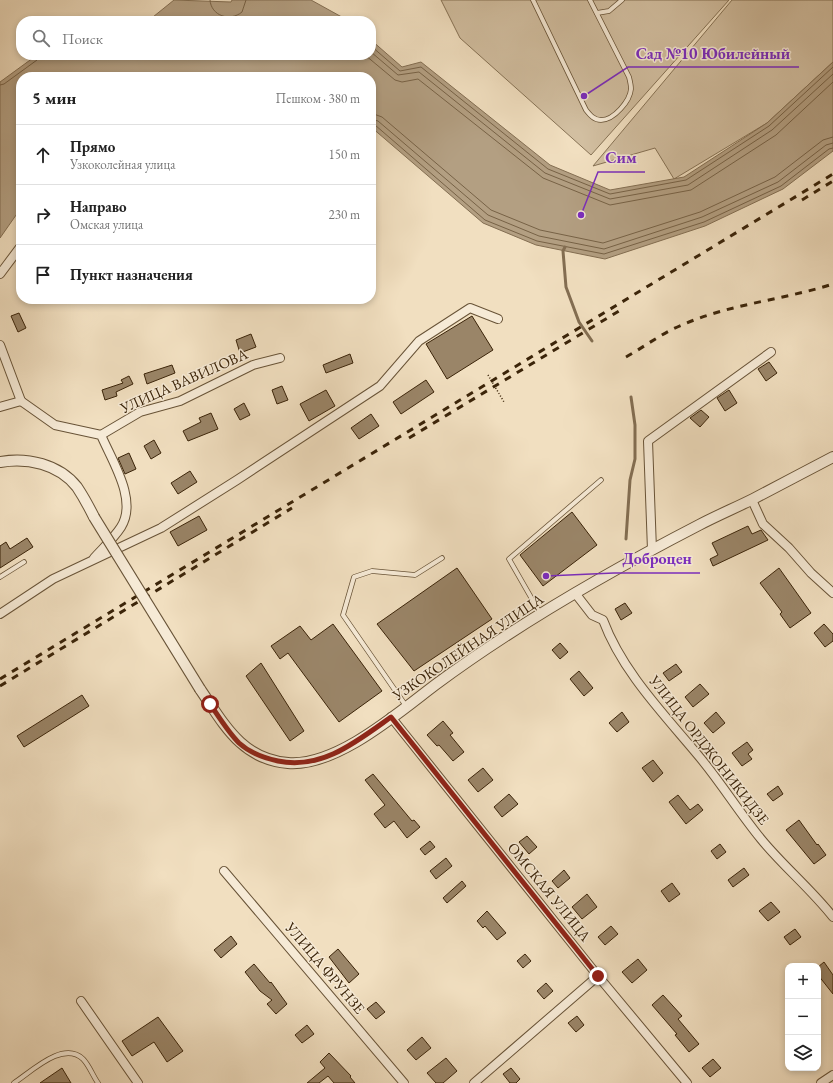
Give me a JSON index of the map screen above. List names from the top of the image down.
{
  "streets": {
    "street": [
      "УЛИЦА ВАВИЛОВА",
      "УЗКОКОЛЕЙНАЯ УЛИЦА",
      "УЛИЦА ОРДЖОНИКИДЗЕ",
      "ОМСКАЯ УЛИЦА",
      "УЛИЦА ФРУНЗЕ"
    ]
  },
  "crossings": [
    ["УЗКОКОЛЕЙНАЯ УЛИЦА", "УЛИЦА ОРДЖОНИКИДЗЕ"],
    ["УЗКОКОЛЕЙНАЯ УЛИЦА", "ОМСКАЯ УЛИЦА"]
  ],
  "places": ["Сад №10 Юбилейный", "Сим", "Доброцен"],
  "page": {
    "search": "Поиск",
    "heading": ["5 мин", "Пешком · 380 m"],
    "list": [
      ["Прямо", "Узкоколейная улица", "150 m"],
      ["Направо", "Омская улица", "230 m"],
      "Пункт назначения"
    ],
    "map_buttons": ["+", "−"]
  }
}
